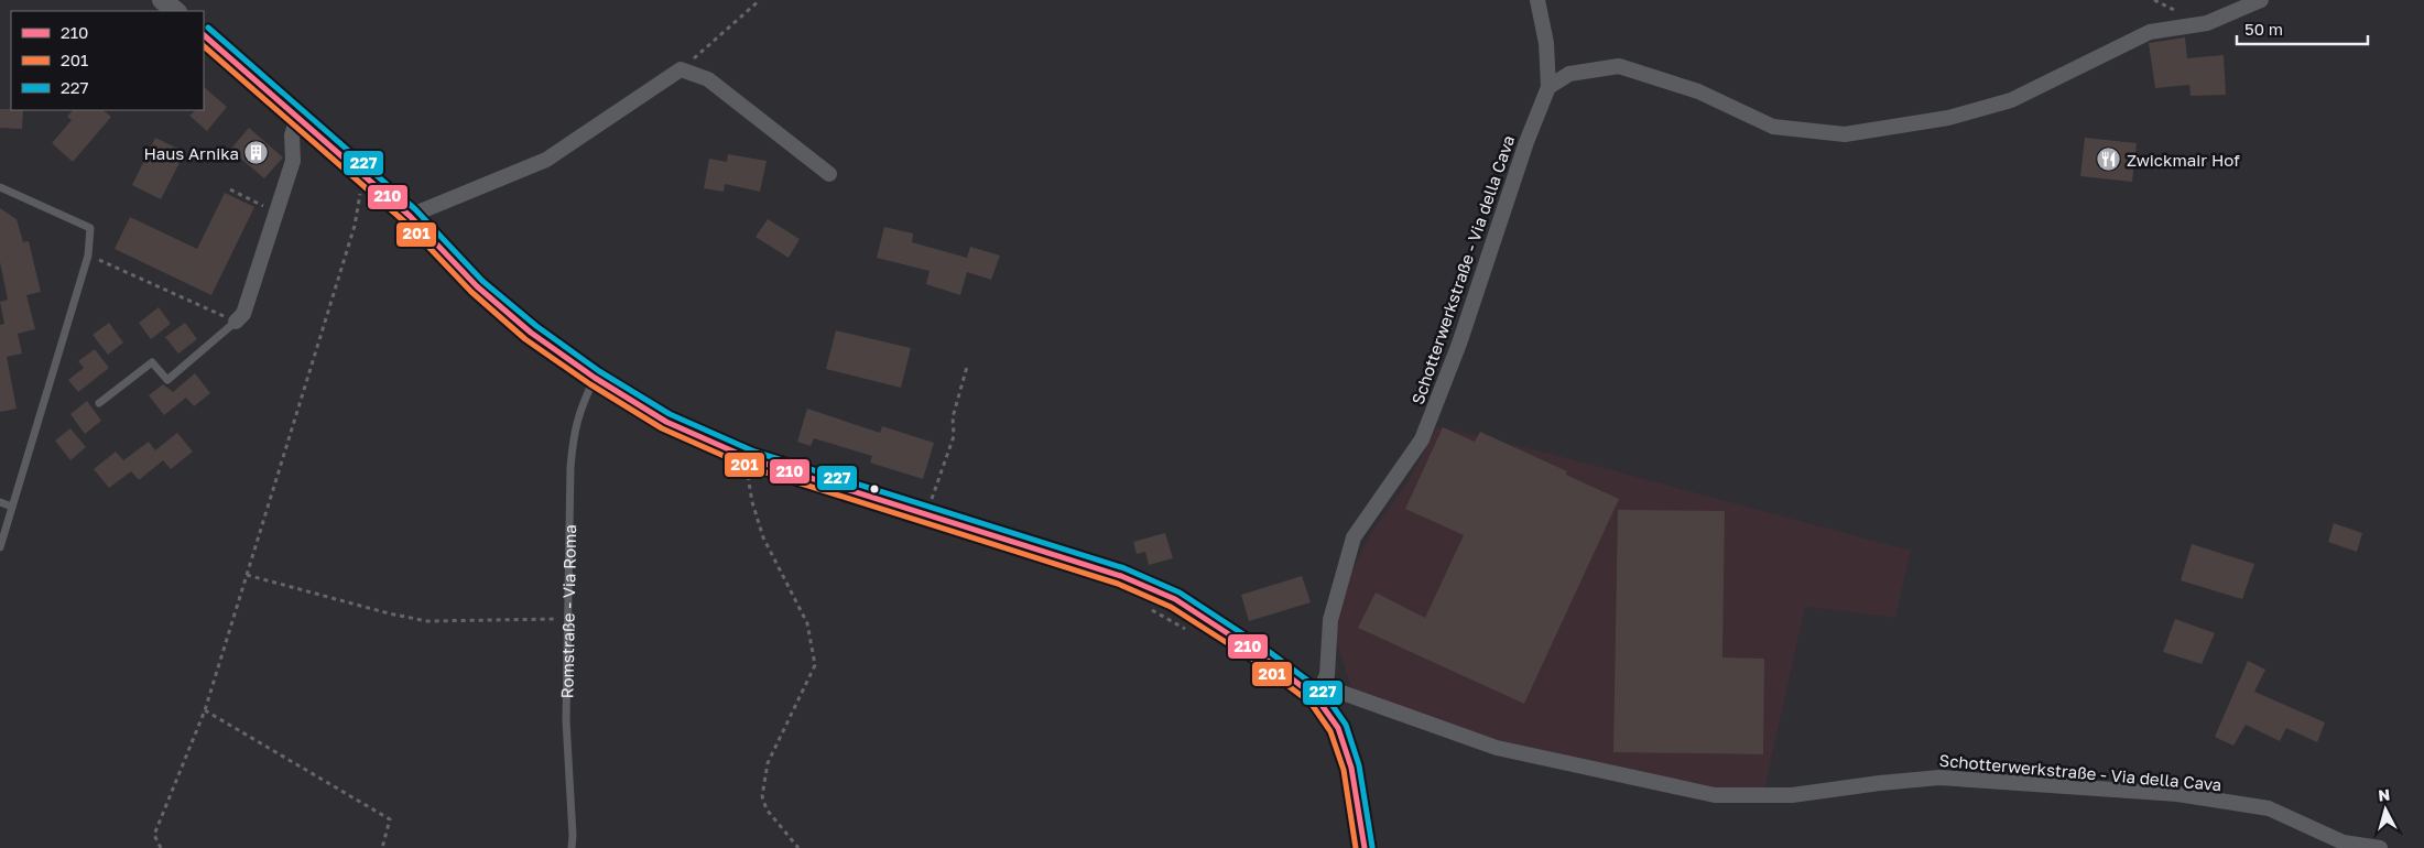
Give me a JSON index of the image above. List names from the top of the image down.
{
  "streets": {
    "street": ["Schotterwerkstraße - Via della Cava"],
    "lane": ["Romstraße - Via Roma"]
  },
  "places": {
    "building": ["Haus Arnika"],
    "restaurant": ["Zwickmair Hof"]
  },
  "lines": ["transit line 227", "transit line 210", "transit line 201"],
  "legend": ["210", "201", "227"],
  "scale_bar": "50 m",
  "north": "top"
}
